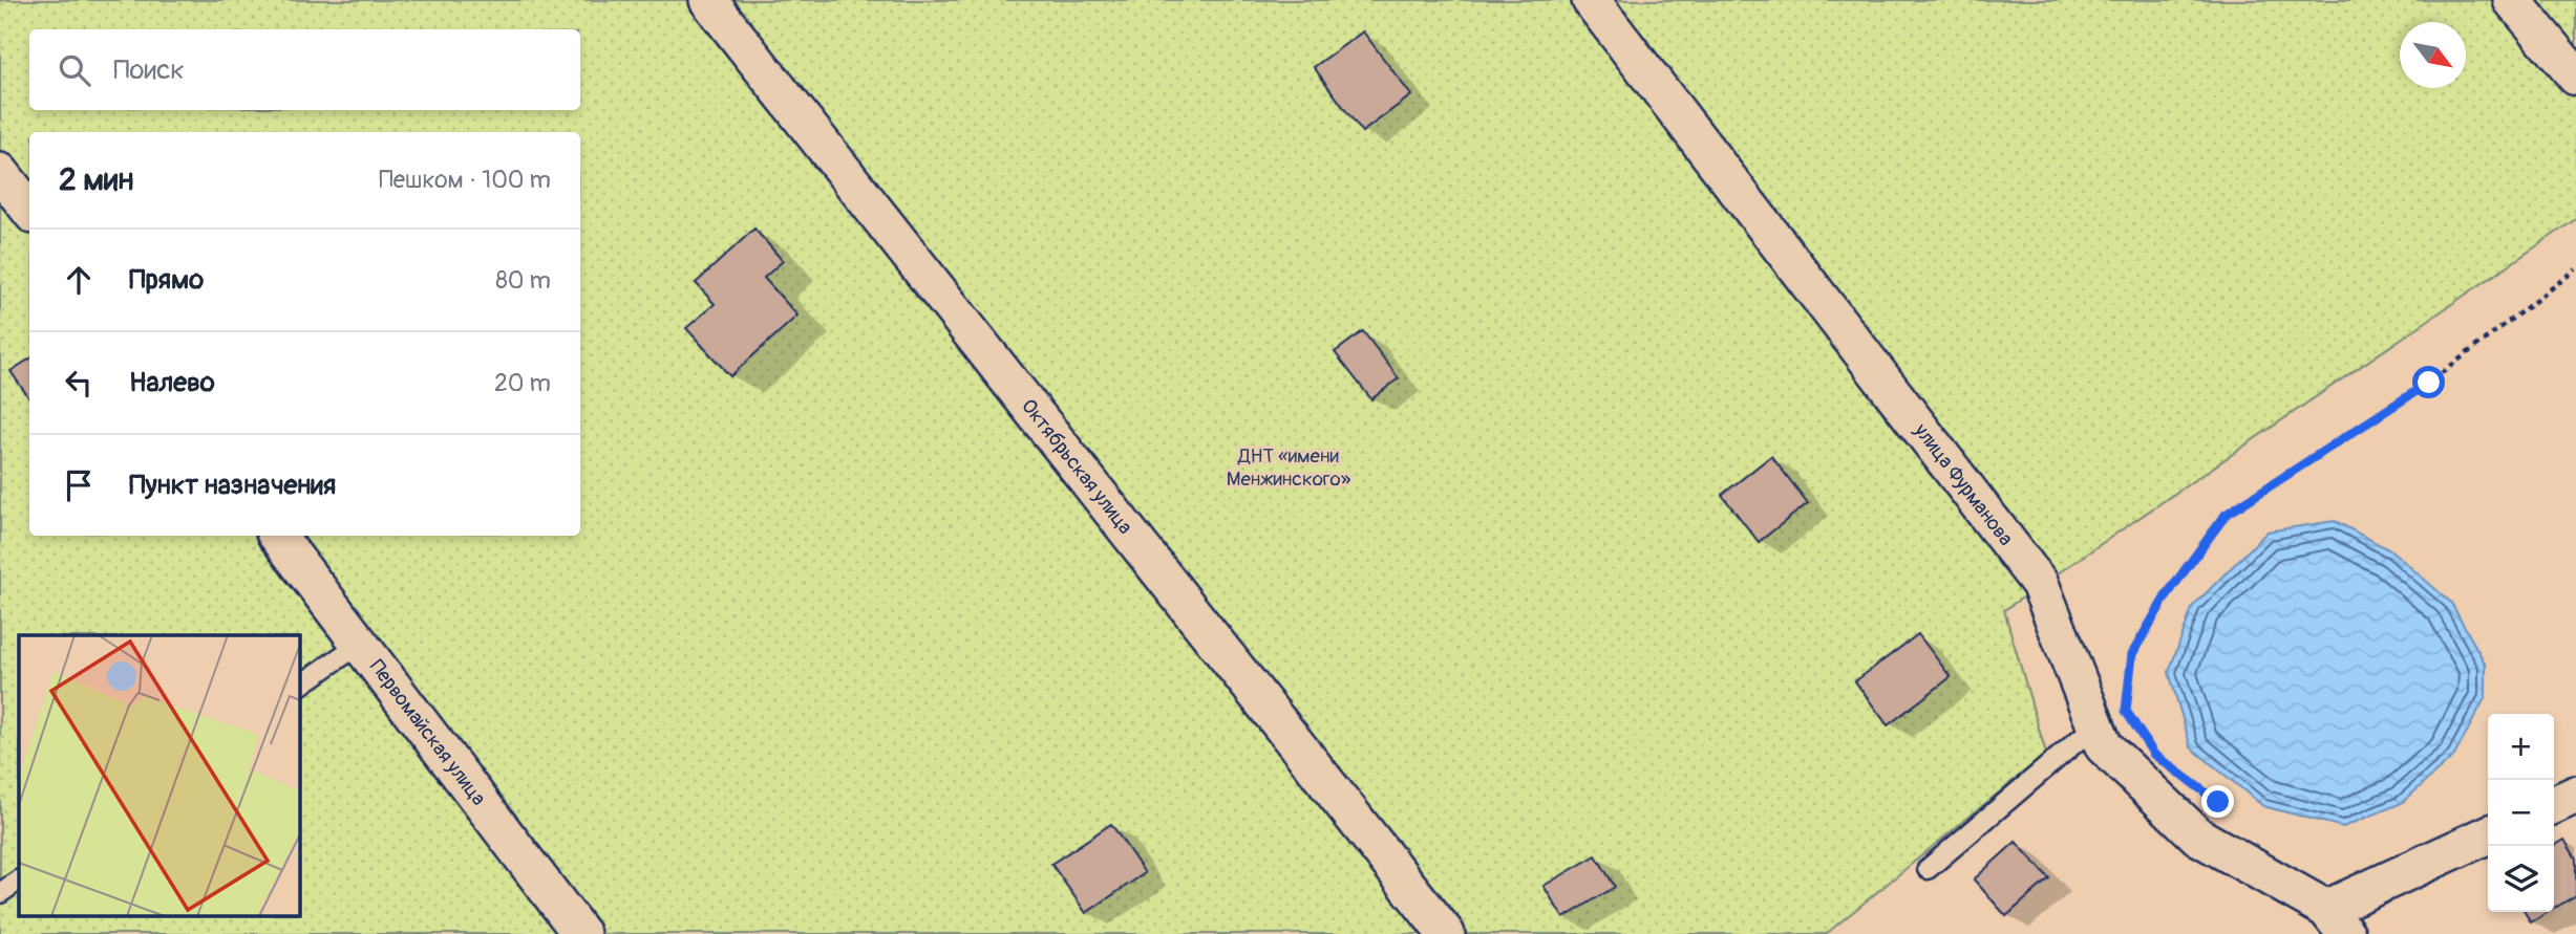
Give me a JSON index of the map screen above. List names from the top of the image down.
{
  "streets": {
    "street": ["Октябрьская улица", "улица Фурманова", "Первомайская улица"]
  },
  "parks": ["ДНТ «имени Менжинского»"],
  "north": "bottom right",
  "page": {
    "search": "Поиск",
    "heading": ["2 мин", "Пешком · 100 m"],
    "list": [
      ["Прямо", "80 m"],
      ["Налево", "20 m"],
      "Пункт назначения"
    ],
    "map_buttons": ["+", "−"]
  }
}
